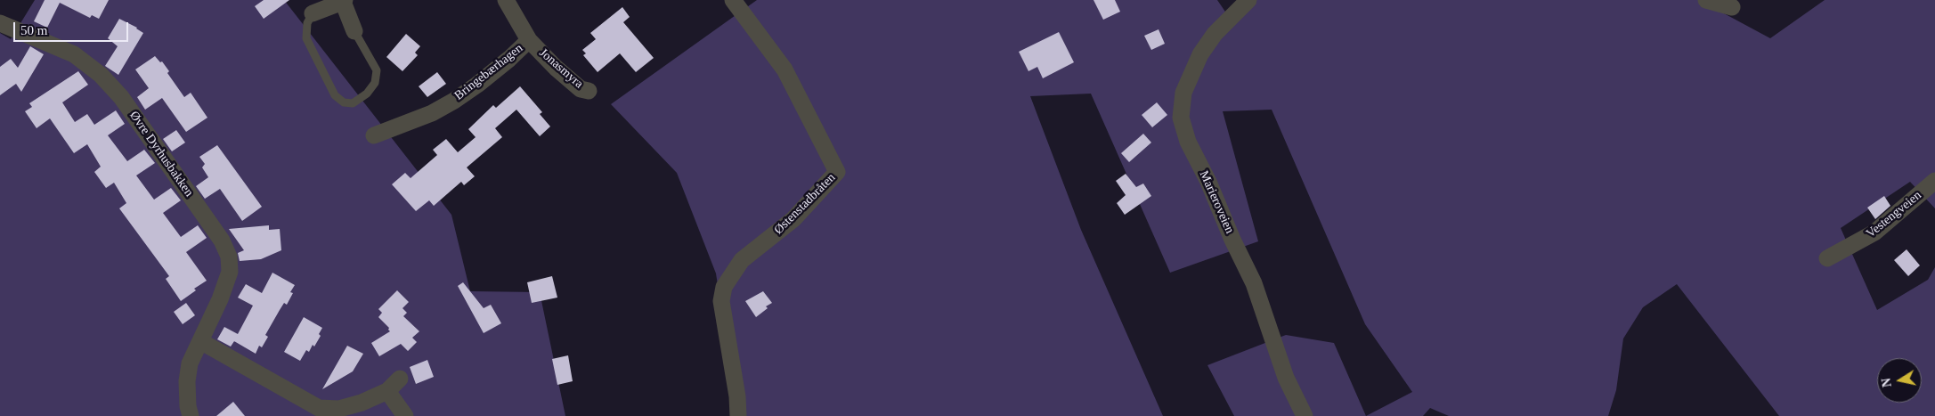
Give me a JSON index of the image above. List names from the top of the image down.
{
  "streets": {
    "street": [
      "Jonasmyra",
      "Bringebærhagen",
      "Øvre Dyrhusbakken",
      "Marieroveien",
      "Østenstadbråten",
      "Vestengveien"
    ]
  },
  "crossings": [
    ["Jonasmyra", "Bringebærhagen"]
  ],
  "scale_bar": "50 m",
  "north": "left"
}
